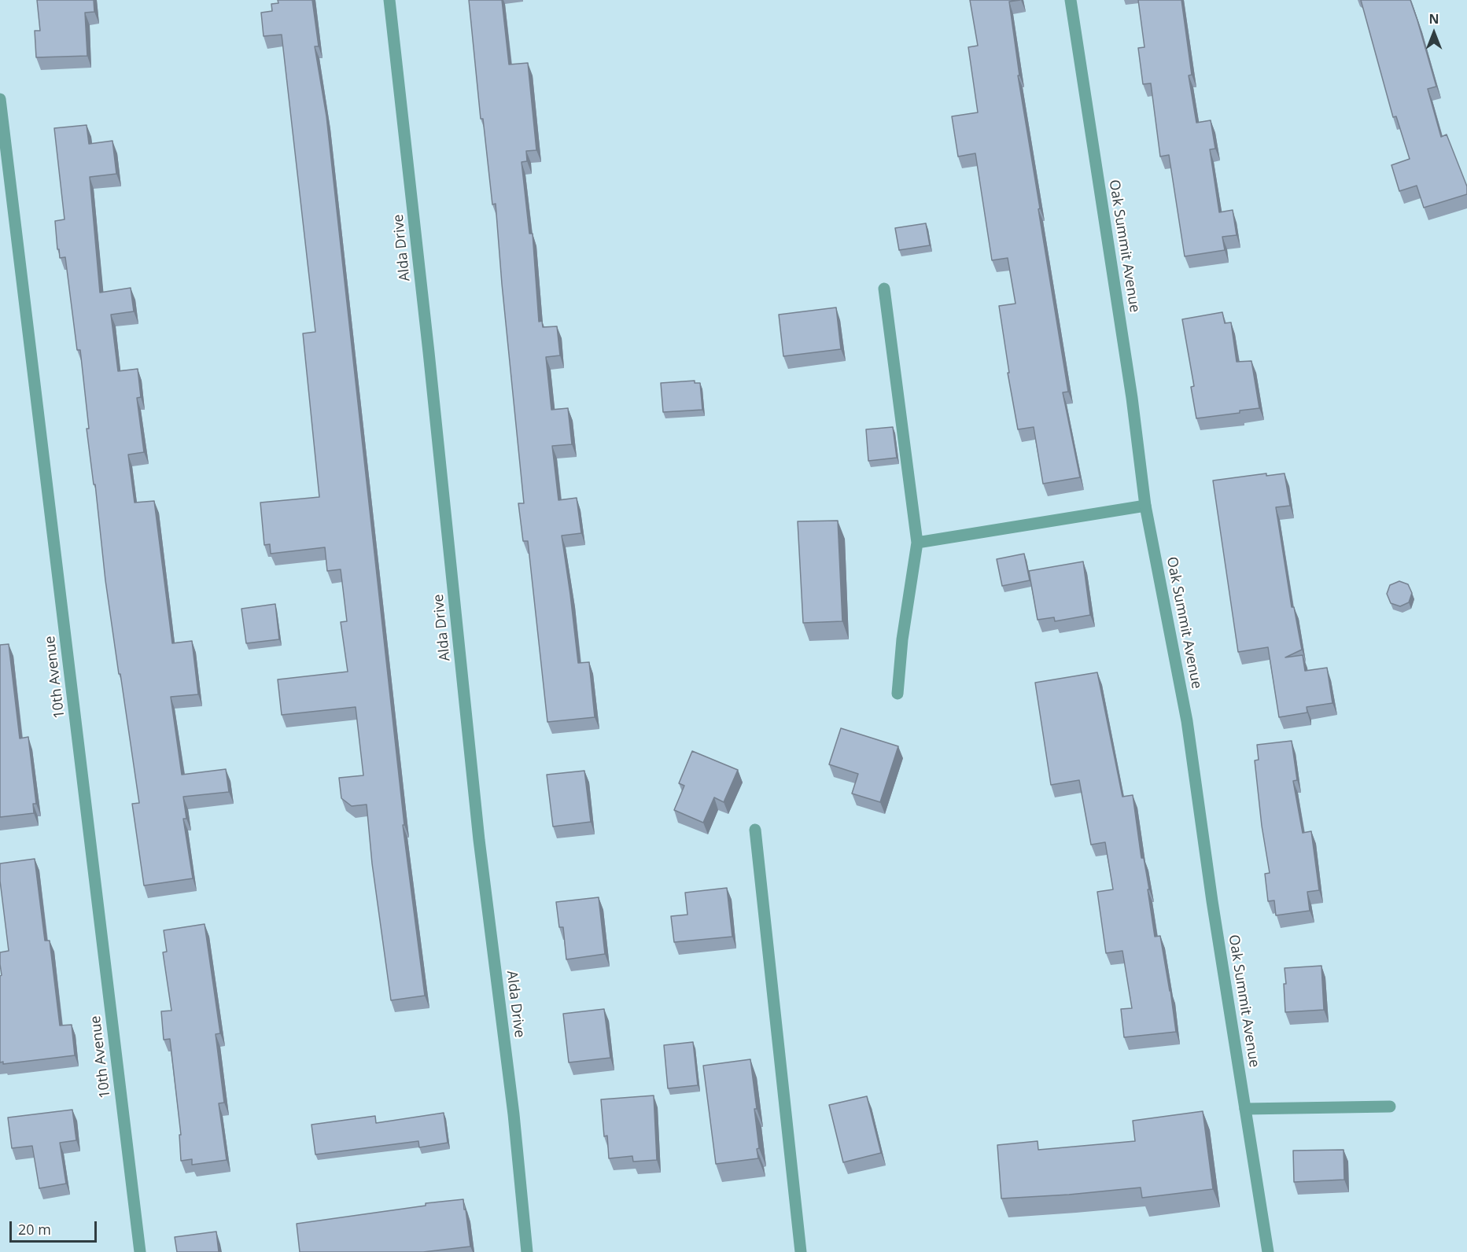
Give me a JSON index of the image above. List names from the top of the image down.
{
  "streets": {
    "street": ["Oak Summit Avenue", "Alda Drive", "10th Avenue"]
  },
  "scale_bar": "20 m",
  "north": "top"
}
